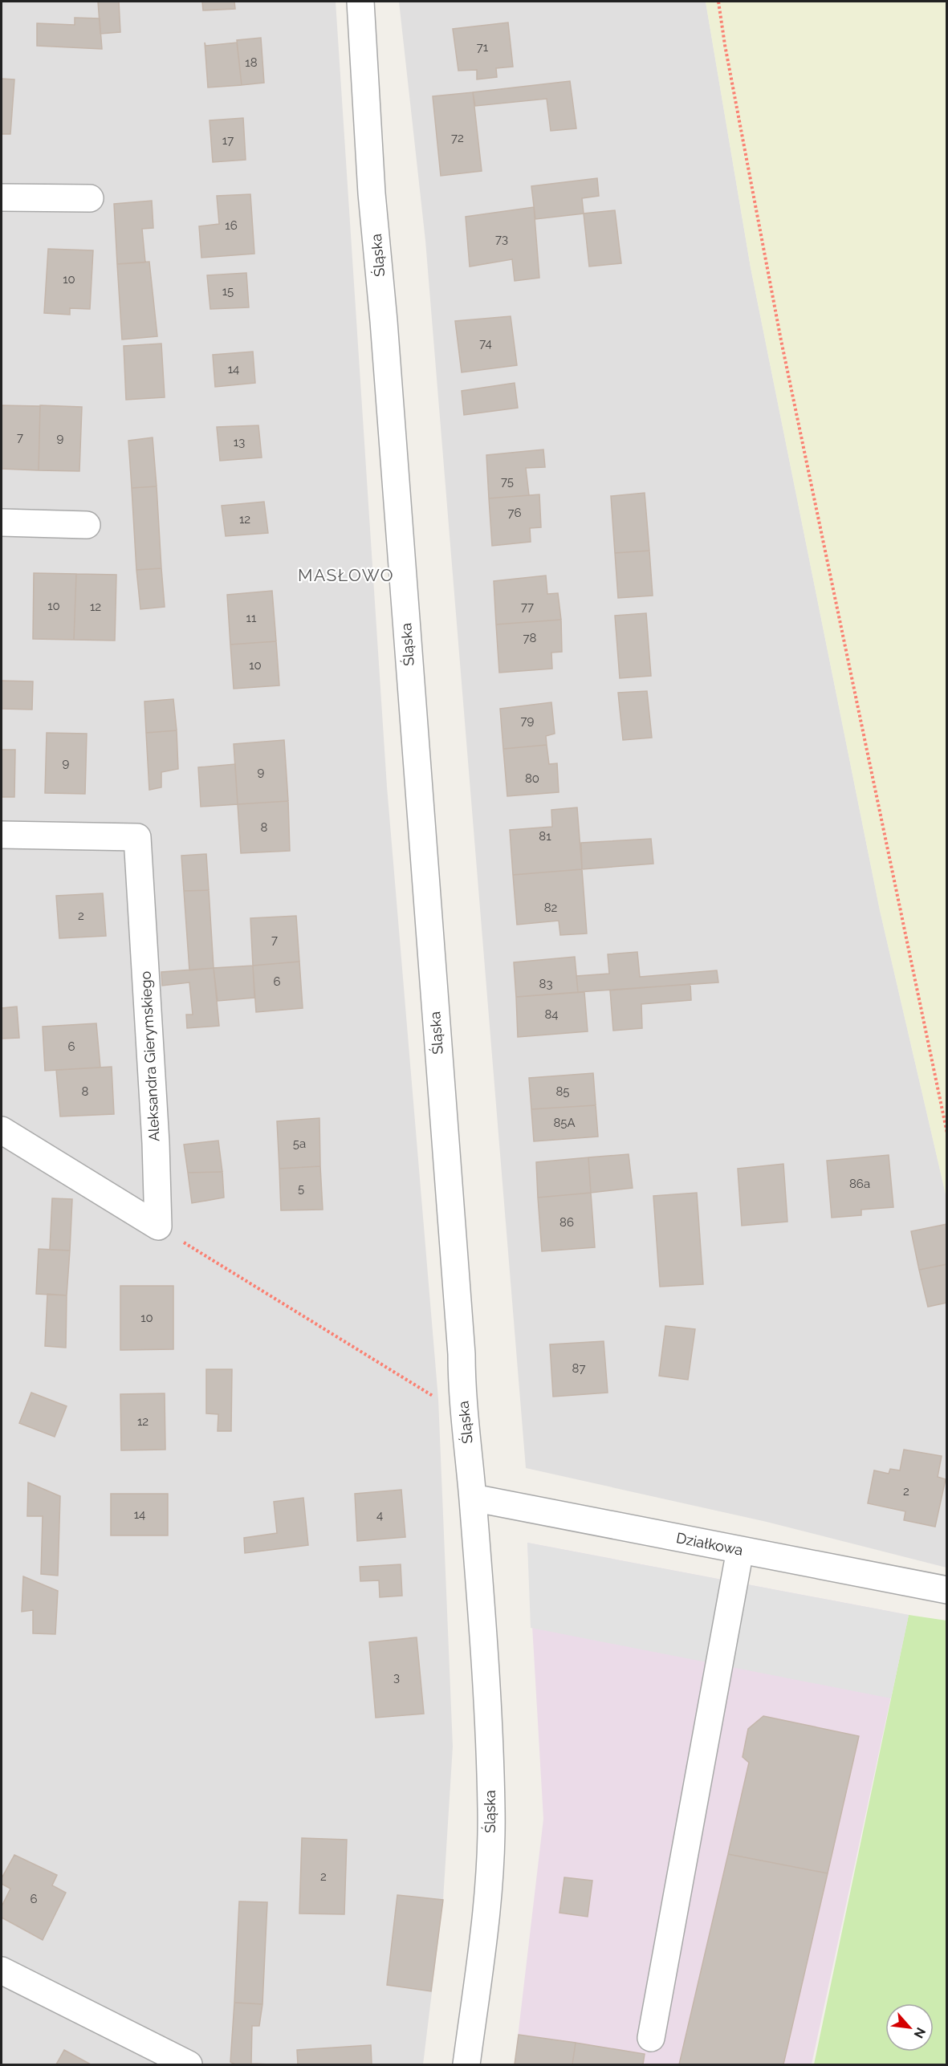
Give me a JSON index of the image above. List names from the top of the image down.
{
  "streets": {
    "street": ["Śląska", "Aleksandra Gierymskiego", "Działkowa"]
  },
  "crossings": [
    ["Śląska", "Działkowa"]
  ],
  "districts": ["MASŁOWO"],
  "house_numbers": [
    "71",
    "18",
    "72",
    "17",
    "16",
    "73",
    "10",
    "15",
    "74",
    "14",
    "7",
    "9",
    "13",
    "75",
    "76",
    "12",
    "10",
    "12",
    "77",
    "11",
    "78",
    "10",
    "79",
    "9",
    "9",
    "80",
    "8",
    "81",
    "82",
    "2",
    "7",
    "6",
    "83",
    "84",
    "6",
    "8",
    "85",
    "85A",
    "5a",
    "86a",
    "5",
    "86",
    "10",
    "87",
    "12",
    "2",
    "14",
    "4",
    "3",
    "2",
    "6"
  ],
  "north": "bottom right"
}
